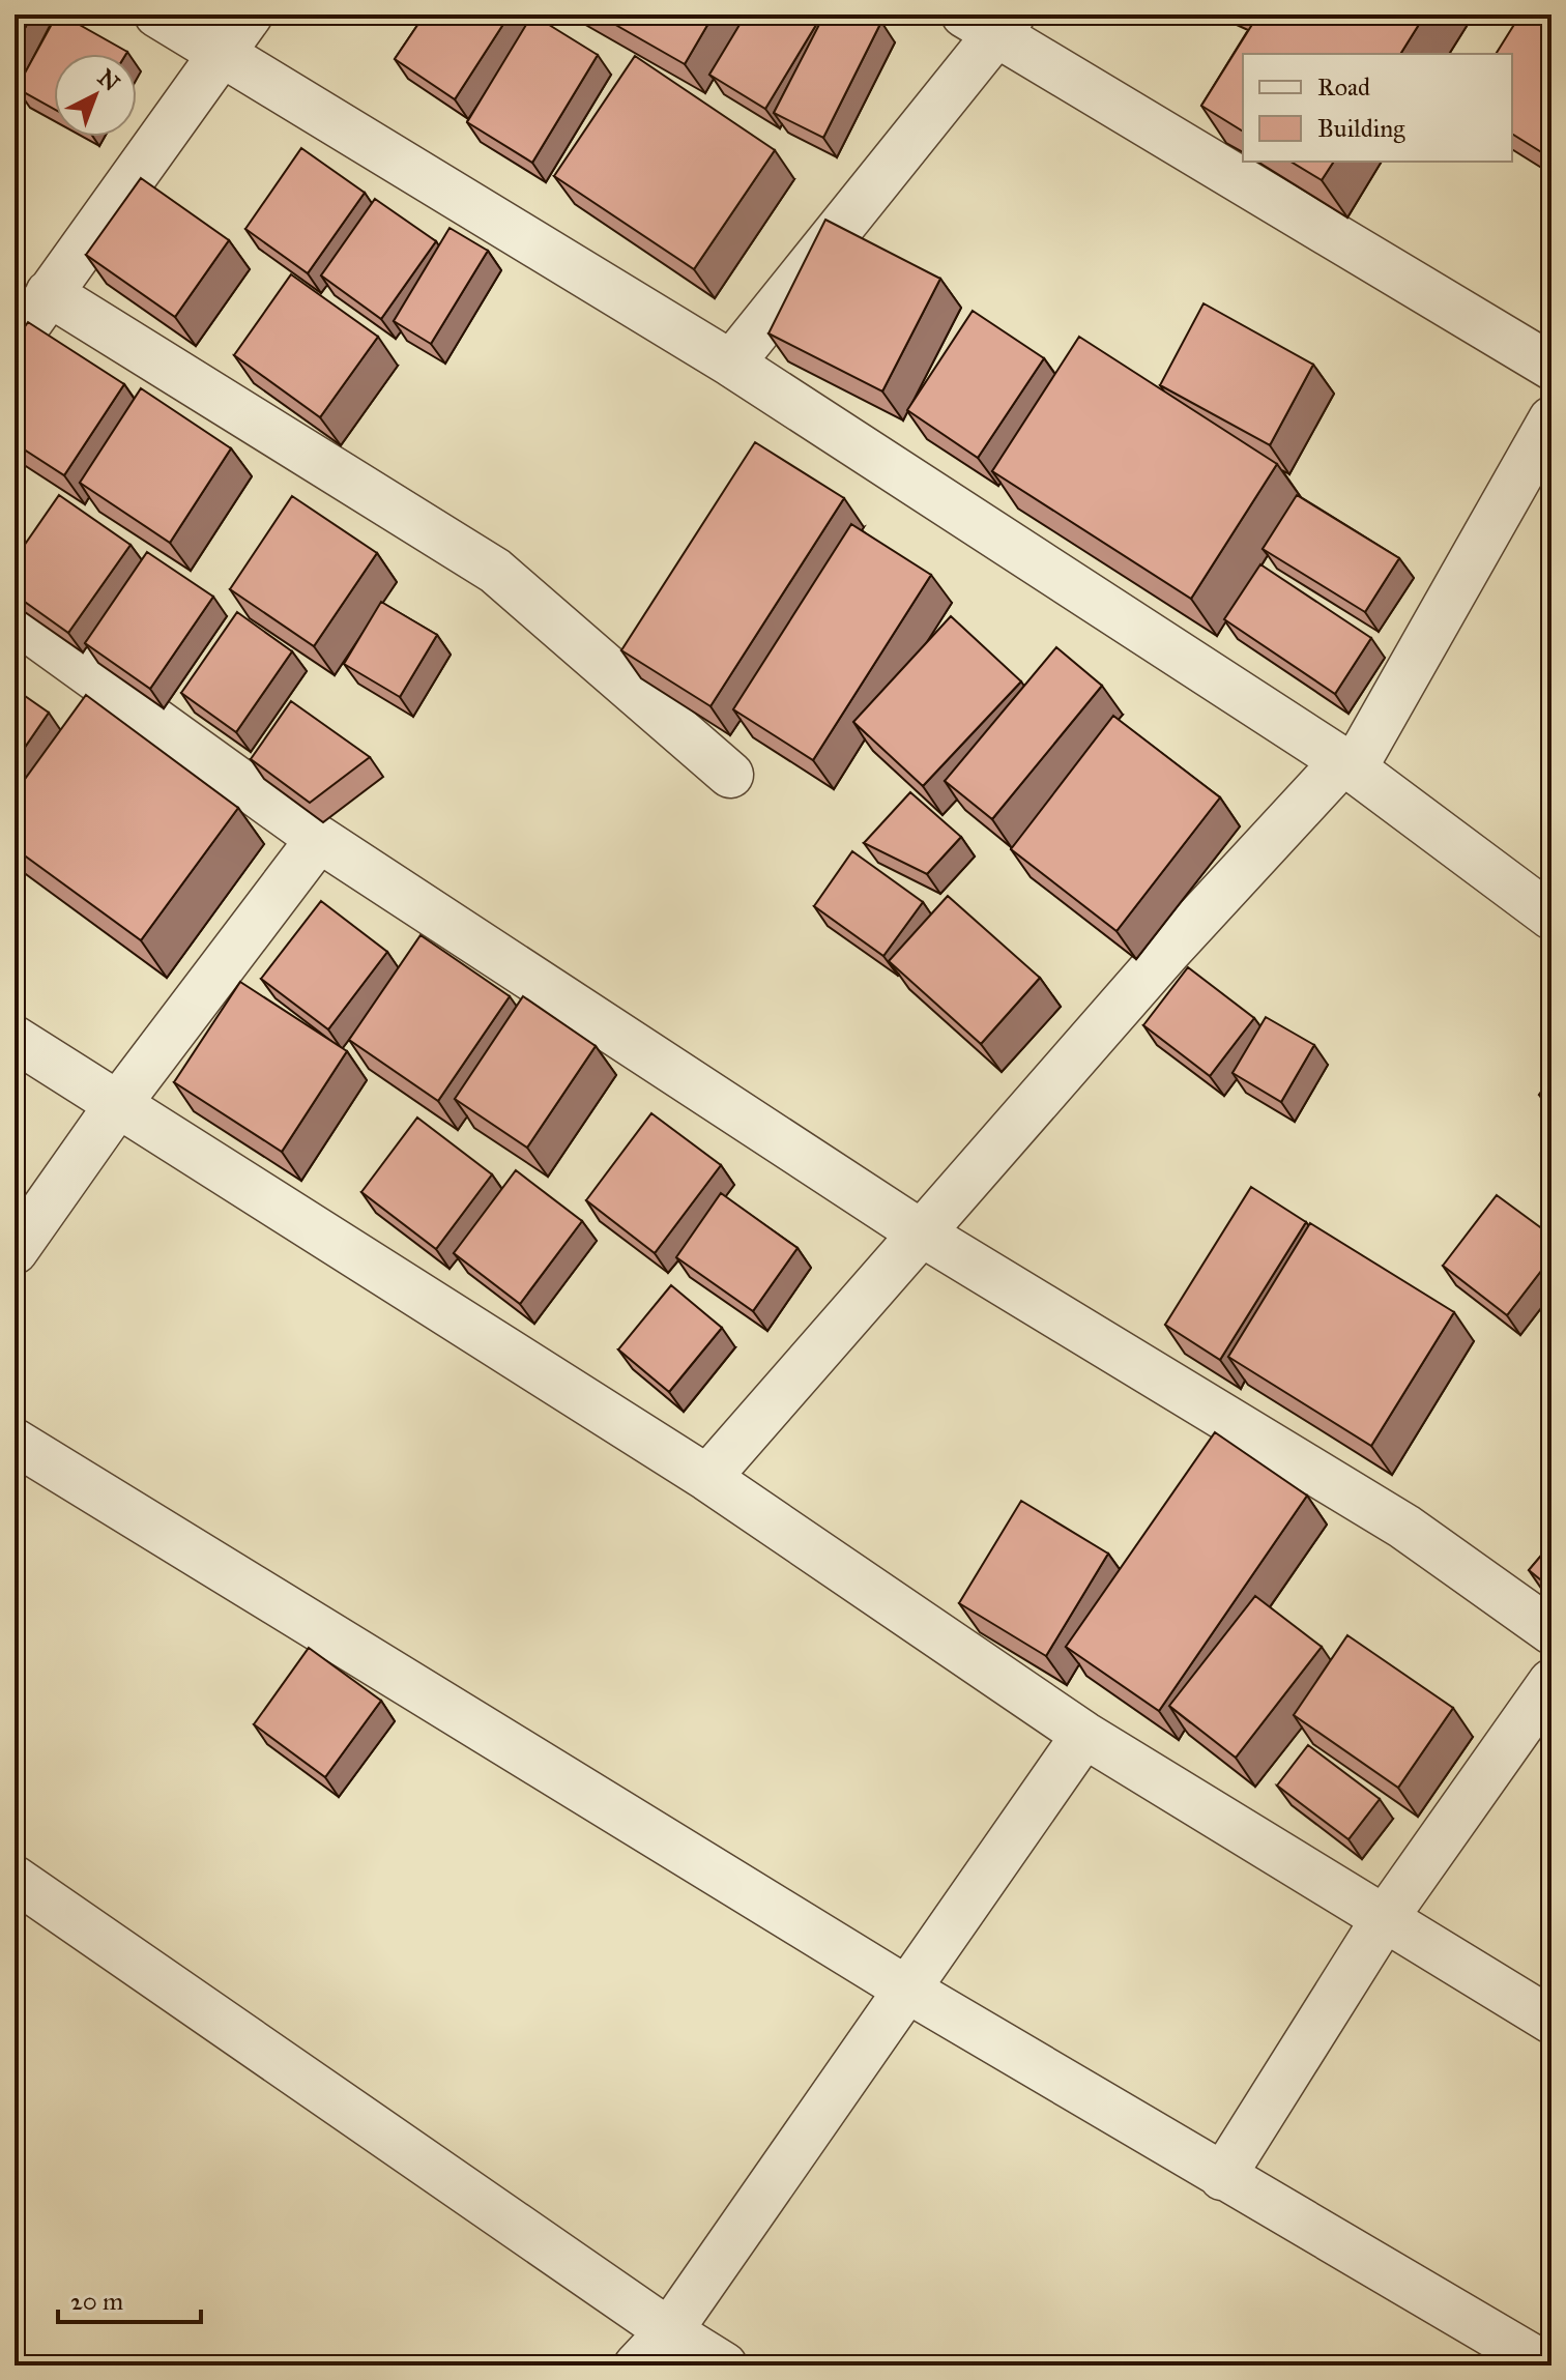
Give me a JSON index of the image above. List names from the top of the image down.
{
  "legend": ["Road", "Building"],
  "scale_bar": "20 m",
  "north": "top right"
}
